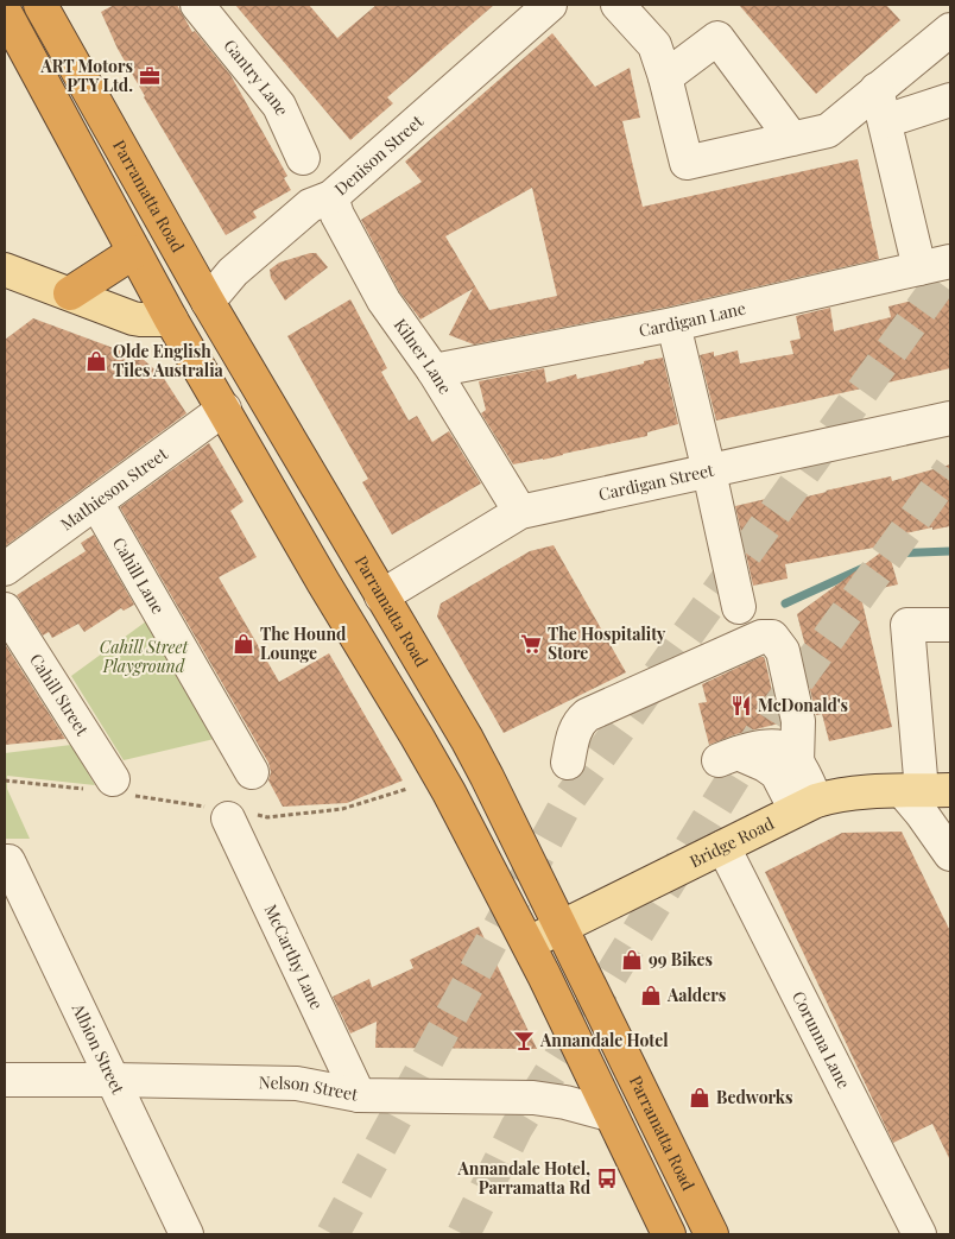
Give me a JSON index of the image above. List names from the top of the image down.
{
  "streets": {
    "highway": ["Parramatta Road"],
    "main road": ["Bridge Road"],
    "street": [
      "Gantry Lane",
      "Denison Street",
      "Cardigan Lane",
      "Kilner Lane",
      "Cardigan Street",
      "Mathieson Street",
      "Cahill Lane",
      "Cahill Street",
      "McCarthy Lane",
      "Corunna Lane",
      "Albion Street",
      "Nelson Street"
    ]
  },
  "crossings": [
    ["Denison Street", "Parramatta Road"],
    ["Denison Street", "Kilner Lane"],
    ["Parramatta Road", "Cardigan Street"],
    ["Parramatta Road", "Bridge Road"],
    ["Cardigan Lane", "Kilner Lane"],
    ["Kilner Lane", "Cardigan Street"],
    ["Mathieson Street", "Cahill Lane"],
    ["Bridge Road", "Corunna Lane"],
    ["McCarthy Lane", "Nelson Street"],
    ["Albion Street", "Nelson Street"]
  ],
  "parks": ["Cahill Street Playground"],
  "places": {
    "office": ["ART Motors PTY Ltd."],
    "shop": [
      "Olde English Tiles Australia",
      "The Hound Lounge",
      "99 Bikes",
      "Aalders",
      "Bedworks"
    ],
    "supermarket": ["The Hospitality Store"],
    "restaurant": ["McDonald's"],
    "bar": ["Annandale Hotel"],
    "bus stop": ["Annandale Hotel, Parramatta Rd"]
  }
}
